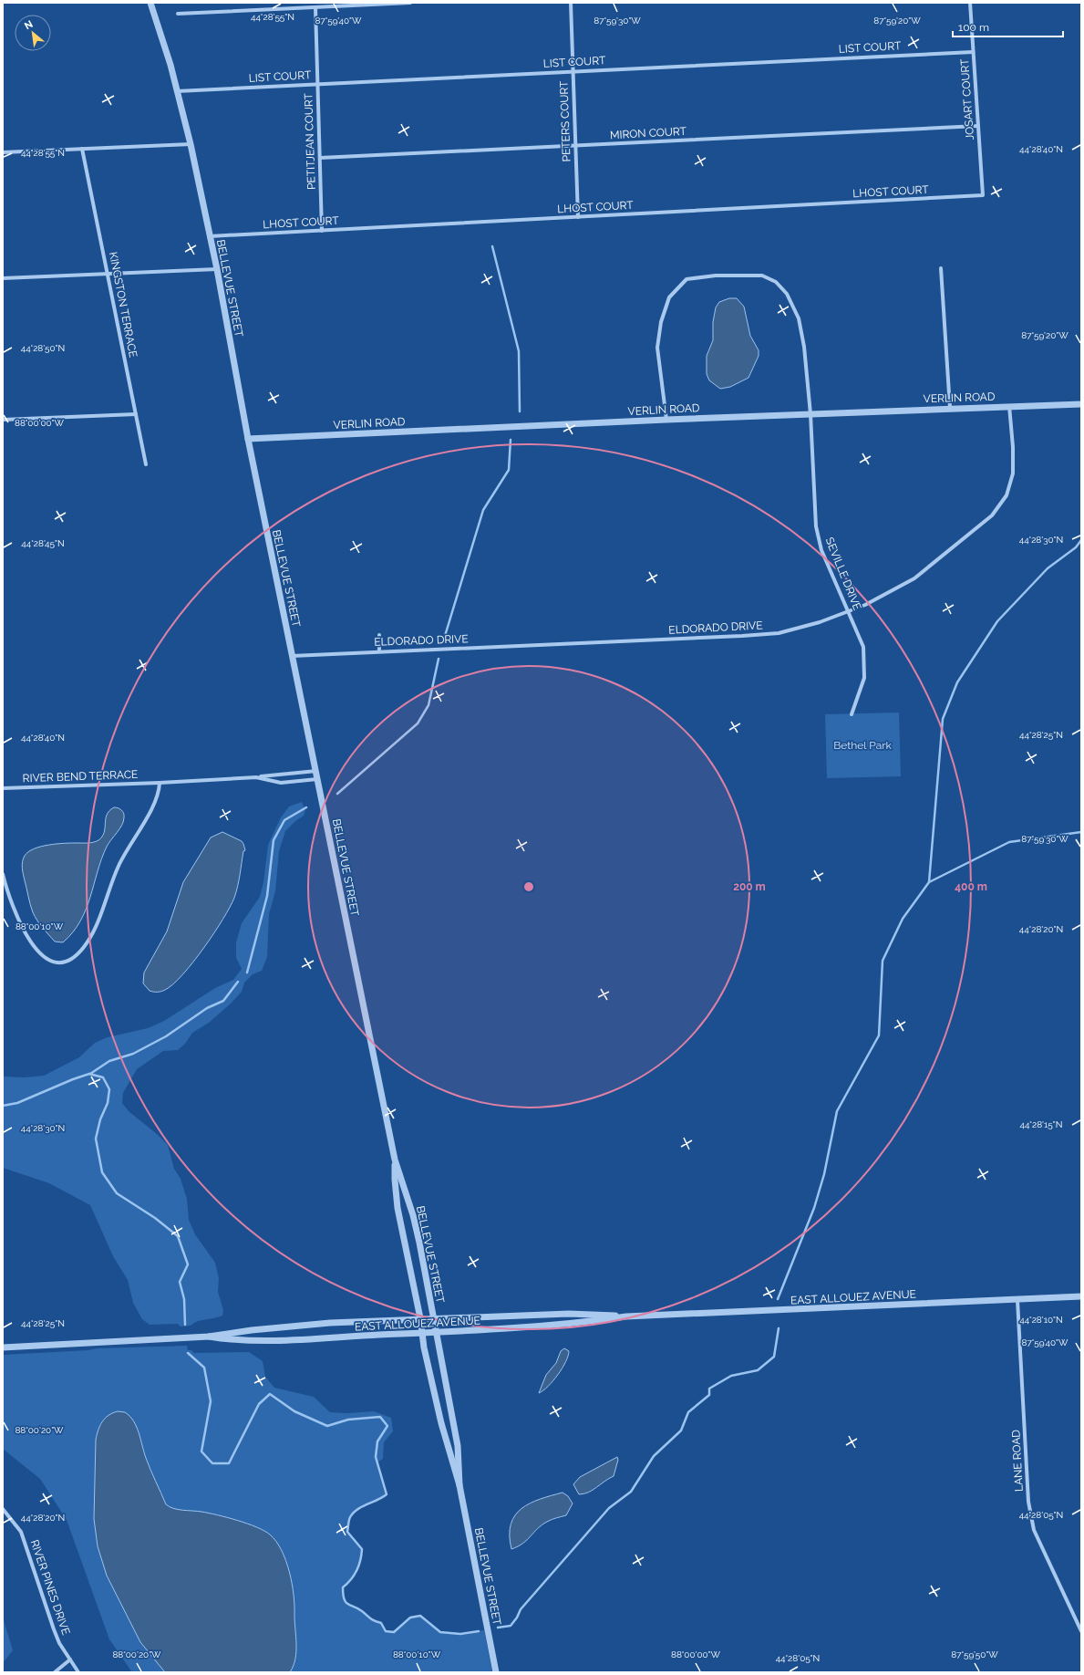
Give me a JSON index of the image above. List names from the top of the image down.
{
  "streets": {
    "street": [
      "LIST COURT",
      "JOSART COURT",
      "PETERS COURT",
      "MIRON COURT",
      "PETITJEAN COURT",
      "LHOST COURT",
      "BELLEVUE STREET",
      "KINGSTON TERRACE",
      "VERLIN ROAD",
      "SEVILLE DRIVE",
      "ELDORADO DRIVE",
      "RIVER BEND TERRACE",
      "EAST ALLOUEZ AVENUE",
      "LANE ROAD",
      "RIVER PINES DRIVE"
    ]
  },
  "crossings": [
    ["LIST COURT", "JOSART COURT"],
    ["LIST COURT", "PETERS COURT"],
    ["LIST COURT", "PETITJEAN COURT"],
    ["LIST COURT", "BELLEVUE STREET"],
    ["JOSART COURT", "MIRON COURT"],
    ["JOSART COURT", "LHOST COURT"],
    ["PETERS COURT", "MIRON COURT"],
    ["PETERS COURT", "LHOST COURT"],
    ["MIRON COURT", "PETITJEAN COURT"],
    ["PETITJEAN COURT", "LHOST COURT"],
    ["LHOST COURT", "BELLEVUE STREET"],
    ["BELLEVUE STREET", "VERLIN ROAD"],
    ["BELLEVUE STREET", "ELDORADO DRIVE"],
    ["BELLEVUE STREET", "RIVER BEND TERRACE"],
    ["BELLEVUE STREET", "EAST ALLOUEZ AVENUE"],
    ["VERLIN ROAD", "SEVILLE DRIVE"],
    ["VERLIN ROAD", "ELDORADO DRIVE"],
    ["SEVILLE DRIVE", "ELDORADO DRIVE"],
    ["EAST ALLOUEZ AVENUE", "LANE ROAD"]
  ],
  "parks": ["Bethel Park"],
  "scale_bar": "100 m",
  "north": "top left",
  "coordinates": [
    "44°28'55\"N",
    "87°59'40\"W",
    "87°59'30\"W",
    "87°59'20\"W",
    "44°28'40\"N",
    "44°28'50\"N",
    "88°00'00\"W",
    "44°28'30\"N",
    "44°28'45\"N",
    "44°28'25\"N",
    "88°00'10\"W",
    "44°28'20\"N",
    "44°28'15\"N",
    "44°28'10\"N",
    "88°00'20\"W",
    "44°28'05\"N",
    "87°59'50\"W"
  ],
  "rings": ["200 m", "400 m"]
}
